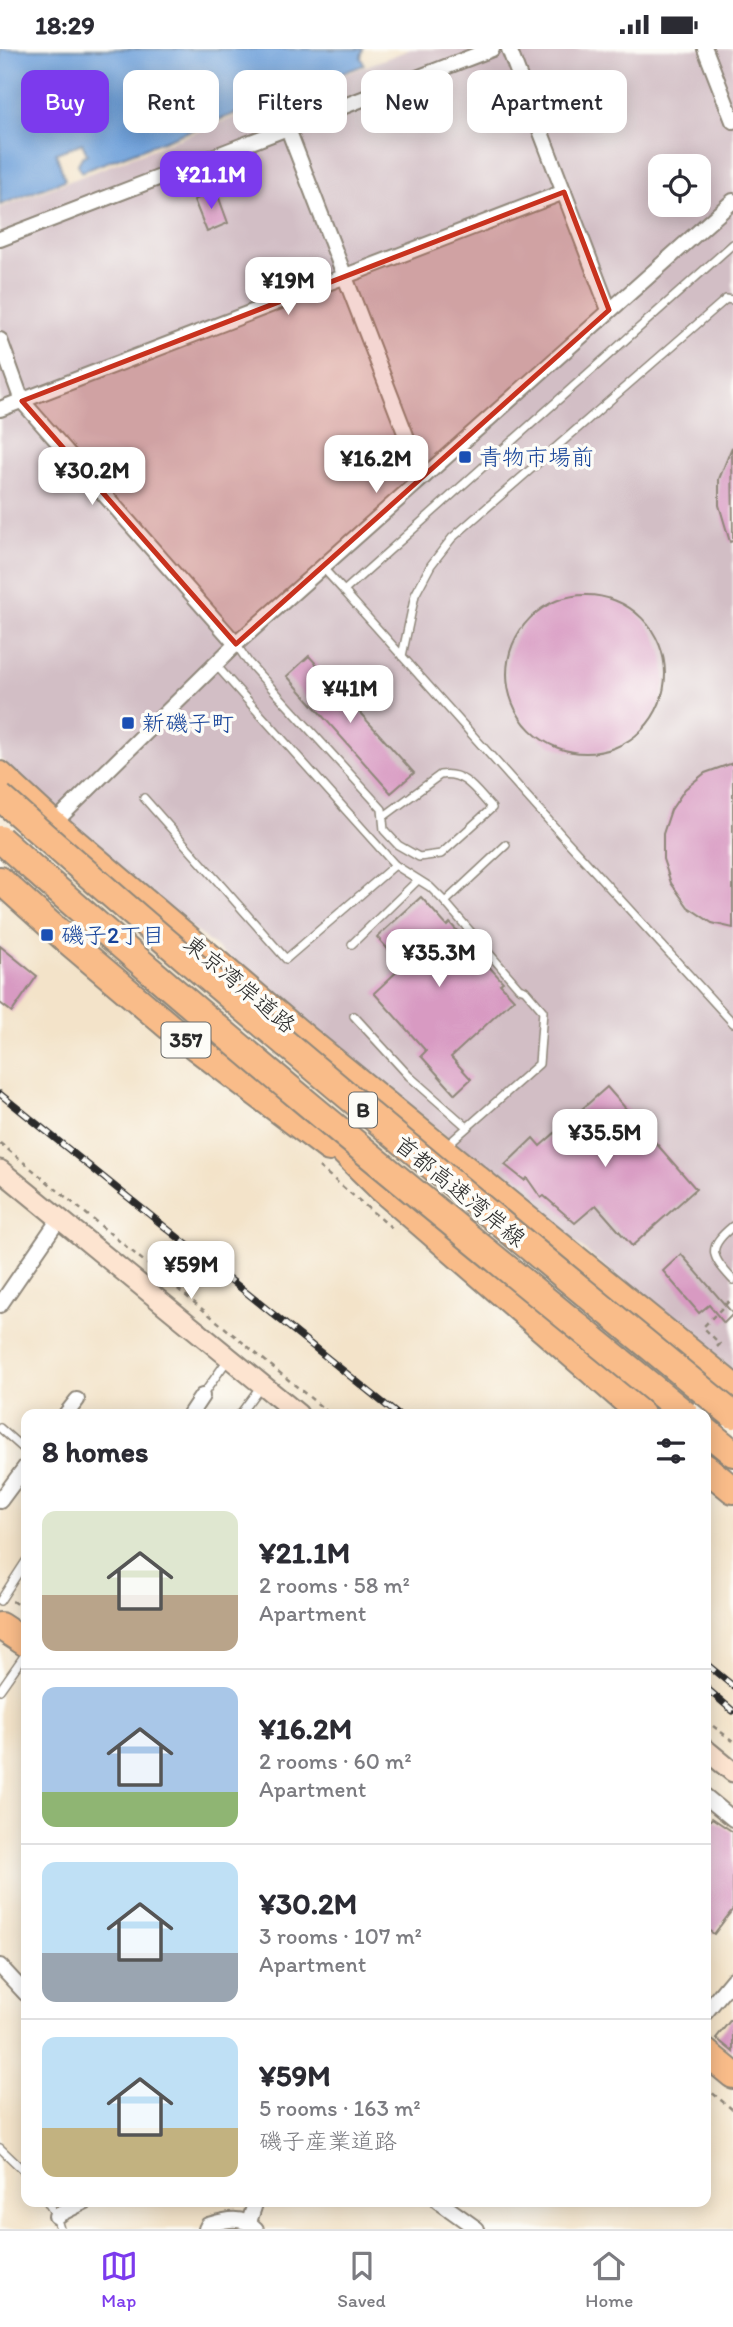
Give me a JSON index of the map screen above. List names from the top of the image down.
{
  "streets": {
    "highway": [
      "東京湾岸道路",
      "357",
      "B",
      "首都高速湾岸線"
    ]
  },
  "places": {
    "transit": ["青物市場前", "新磯子町", "磯子2丁目"]
  },
  "page": {
    "status": "18:29",
    "chip": [
      "Buy",
      "Rent",
      "Filters",
      "New",
      "Apartment"
    ],
    "price": [
      "¥21.1M",
      "¥19M",
      "¥16.2M",
      "¥30.2M",
      "¥41M",
      "¥35.3M",
      "¥35.5M",
      "¥59M"
    ],
    "heading": "8 homes",
    "list": [
      {
        "name": "¥21.1M",
        "note": "2 rooms · 58 m² · Apartment"
      },
      {
        "name": "¥16.2M",
        "note": "2 rooms · 60 m² · Apartment"
      },
      {
        "name": "¥30.2M",
        "note": "3 rooms · 107 m² · Apartment"
      },
      {
        "name": "¥59M",
        "note": "5 rooms · 163 m² · 磯子産業道路"
      }
    ],
    "tabs": ["Map", "Saved", "Home"]
  }
}
